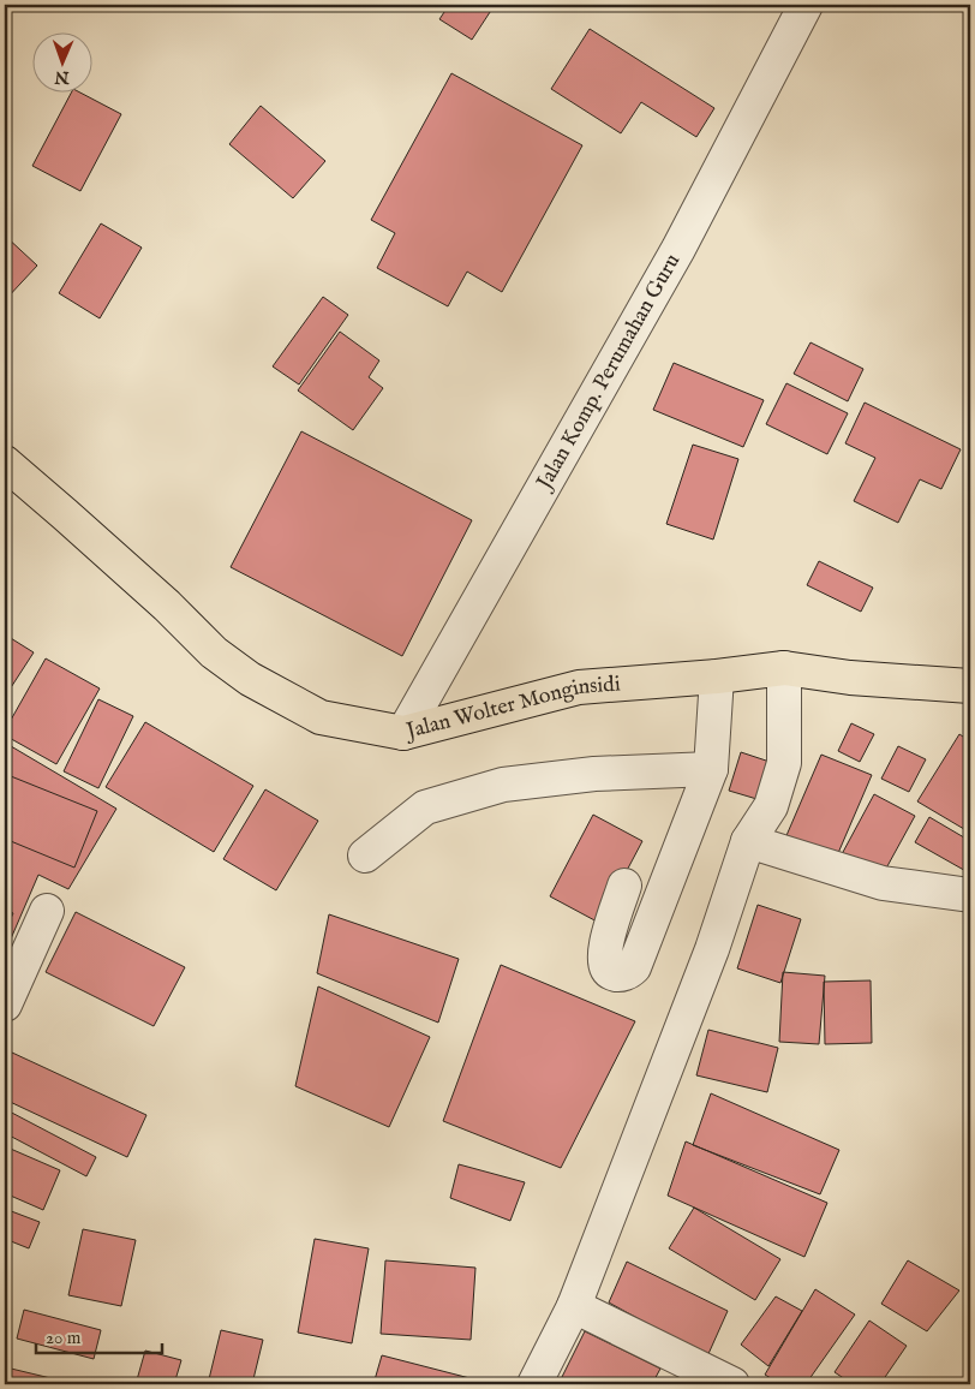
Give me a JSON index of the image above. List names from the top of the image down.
{
  "streets": {
    "main road": ["Jalan Wolter Monginsidi"],
    "street": ["Jalan Komp. Perumahan Guru"]
  },
  "crossings": [
    ["Jalan Komp. Perumahan Guru", "Jalan Wolter Monginsidi"]
  ],
  "scale_bar": "20 m",
  "north": "bottom"
}
